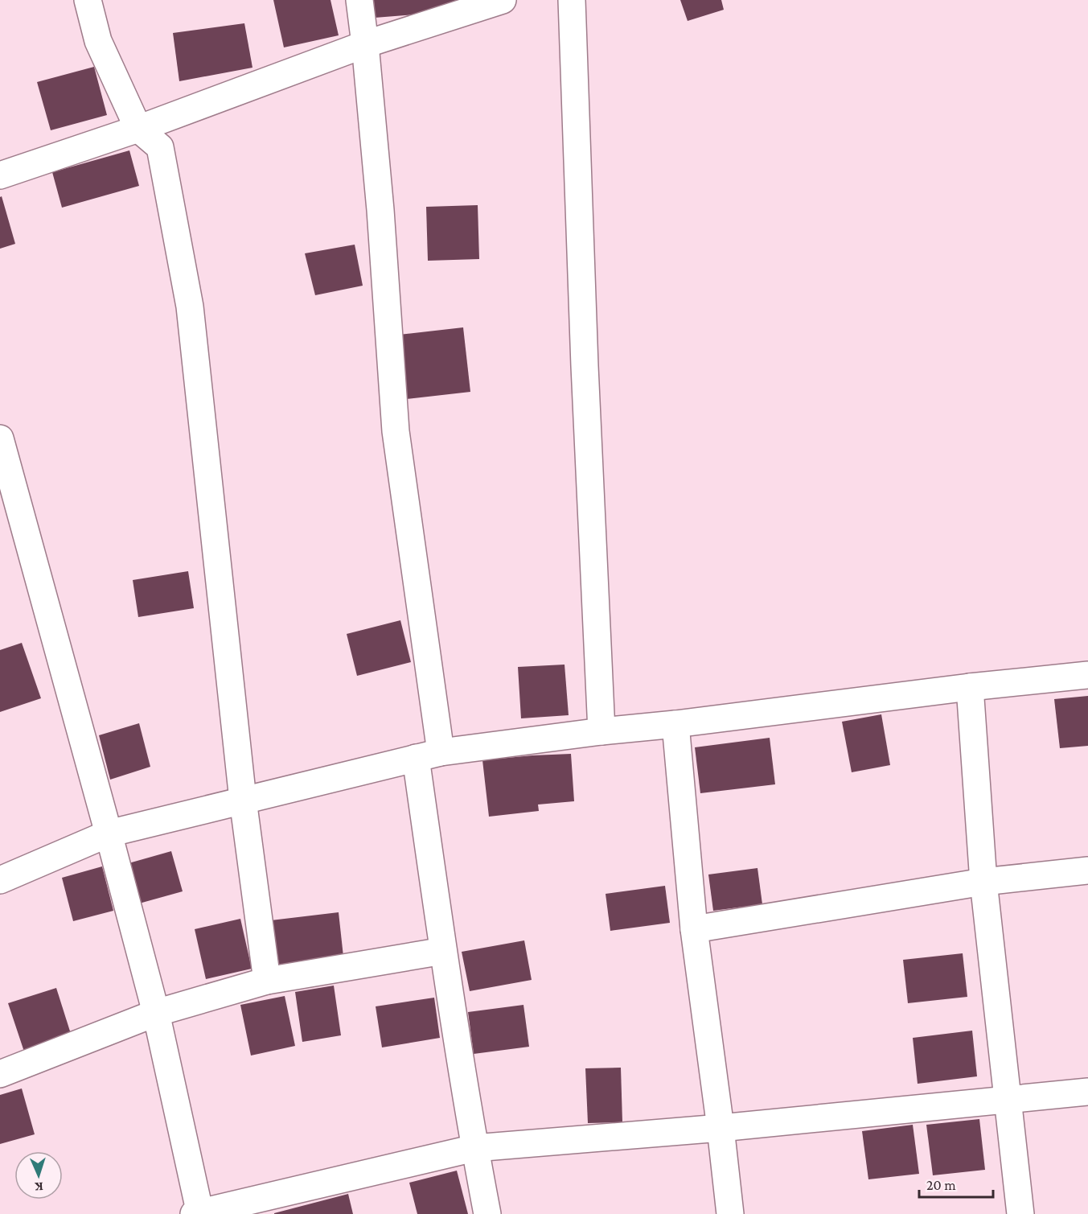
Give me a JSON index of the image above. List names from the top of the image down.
{
  "scale_bar": "20 m",
  "north": "bottom"
}
